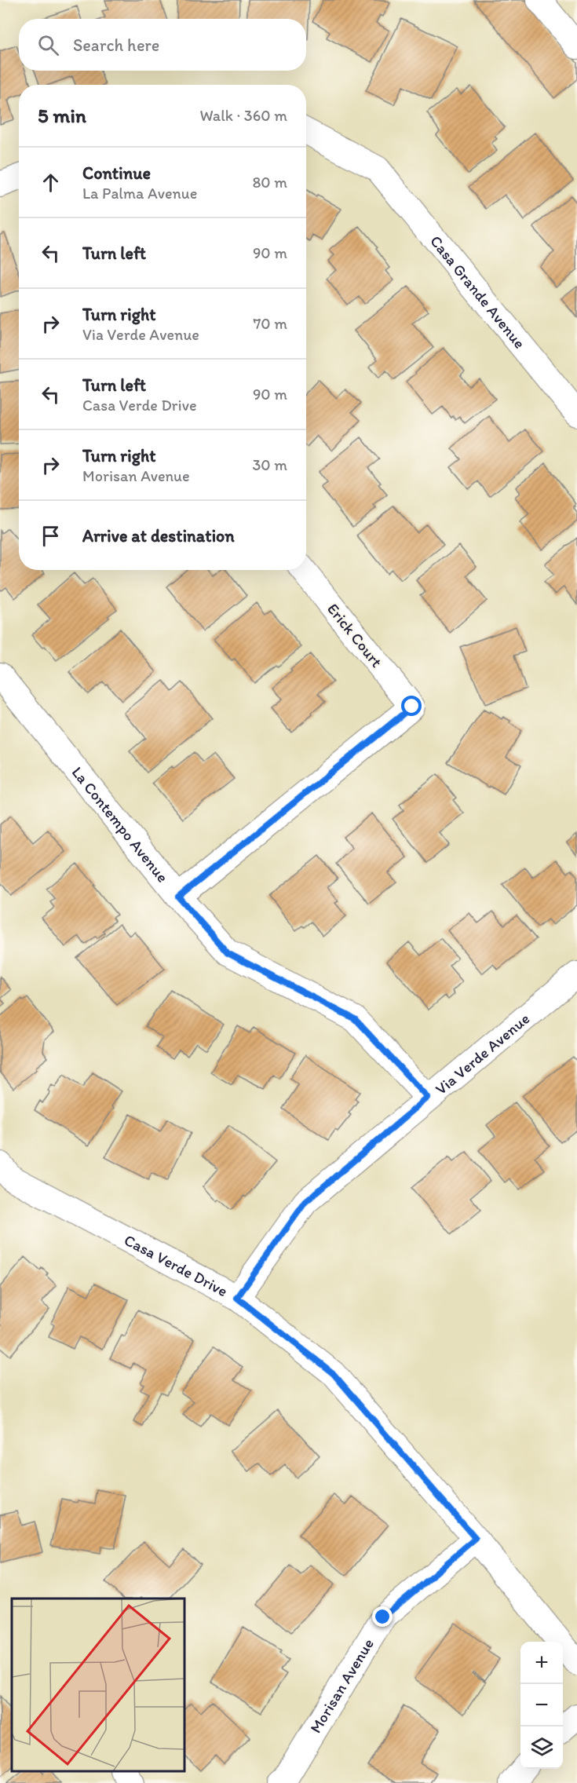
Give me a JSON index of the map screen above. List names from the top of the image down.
{
  "streets": {
    "street": [
      "Casa Grande Avenue",
      "Erick Court",
      "La Contempo Avenue",
      "Via Verde Avenue",
      "Casa Verde Drive",
      "Morisan Avenue"
    ]
  },
  "crossings": [
    ["Erick Court", "La Contempo Avenue"],
    ["La Contempo Avenue", "Via Verde Avenue"],
    ["Via Verde Avenue", "Casa Verde Drive"],
    ["Casa Verde Drive", "Morisan Avenue"]
  ],
  "page": {
    "search": "Search here",
    "heading": ["5 min", "Walk · 360 m"],
    "list": [
      ["Continue", "La Palma Avenue", "80 m"],
      ["Turn left", "90 m"],
      ["Turn right", "Via Verde Avenue", "70 m"],
      ["Turn left", "Casa Verde Drive", "90 m"],
      ["Turn right", "Morisan Avenue", "30 m"],
      "Arrive at destination"
    ],
    "map_buttons": ["+", "−"]
  }
}
